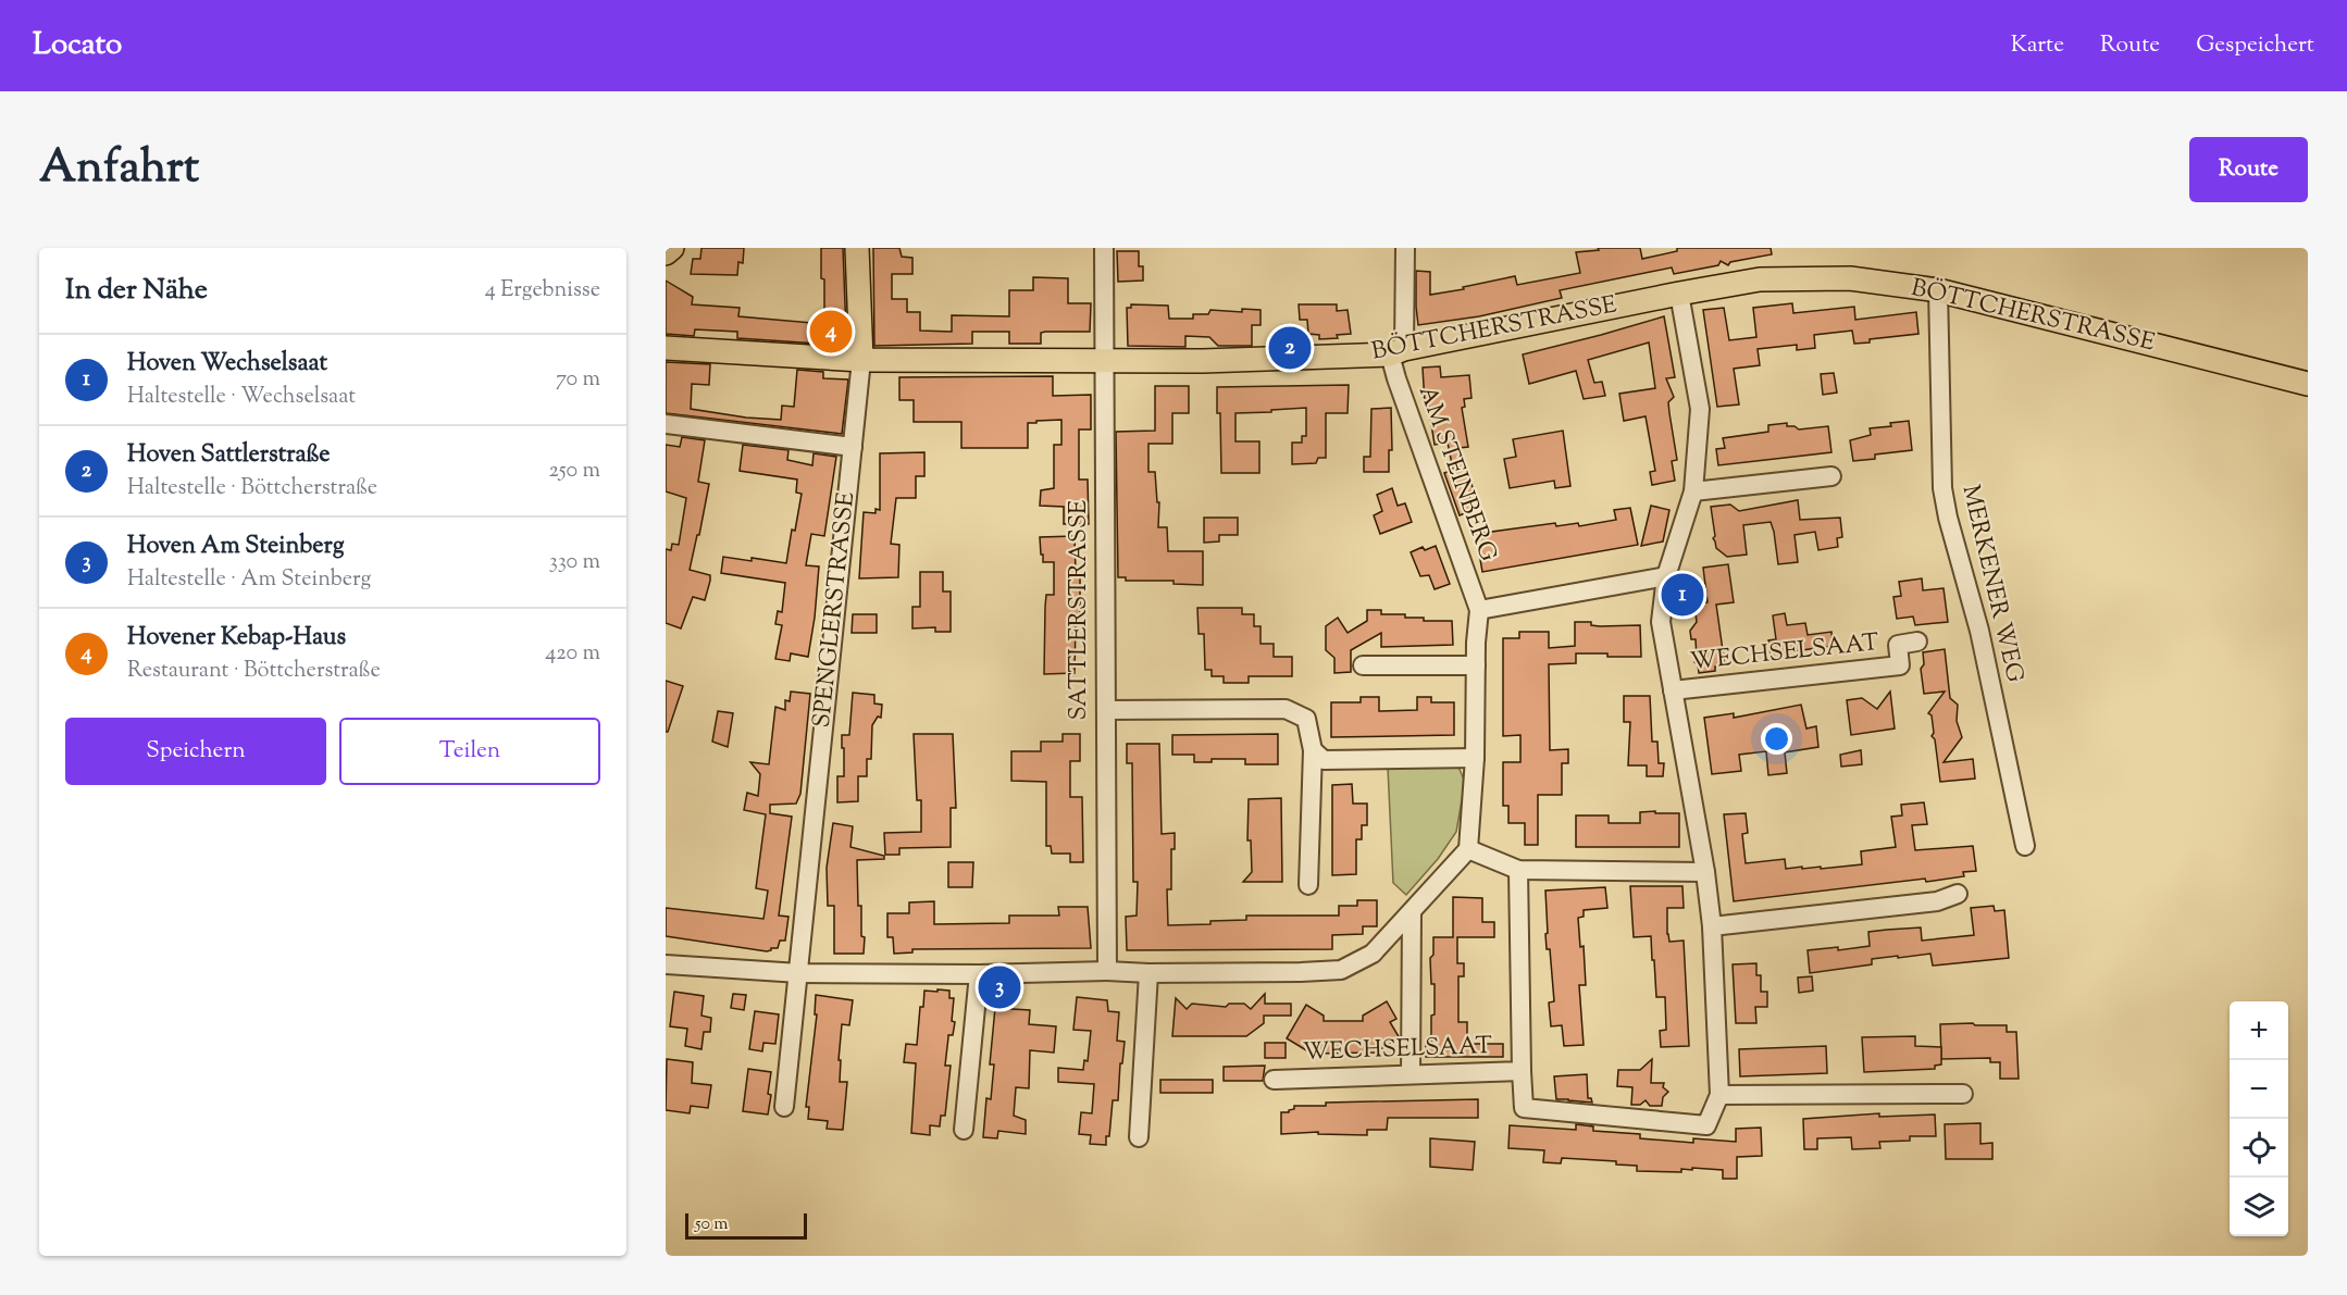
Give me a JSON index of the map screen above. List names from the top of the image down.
{
  "streets": {
    "main road": ["BÖTTCHERSTRASSE", "SPENGLERSTRASSE"],
    "street": [
      "AM STEINBERG",
      "MERKENER WEG",
      "SATTLERSTRASSE",
      "WECHSELSAAT"
    ]
  },
  "crossings": [
    ["BÖTTCHERSTRASSE", "AM STEINBERG"],
    ["BÖTTCHERSTRASSE", "MERKENER WEG"],
    ["BÖTTCHERSTRASSE", "SPENGLERSTRASSE"],
    ["BÖTTCHERSTRASSE", "SATTLERSTRASSE"],
    ["BÖTTCHERSTRASSE", "WECHSELSAAT"]
  ],
  "scale_bar": "50 m",
  "page": {
    "header": "Locato",
    "nav": ["Karte", "Route", "Gespeichert"],
    "title": "Anfahrt",
    "buttons": [
      "Route",
      ["Speichern", "Teilen"]
    ],
    "heading": ["In der Nähe", "4 Ergebnisse"],
    "pins": [
      "4",
      "2",
      "1",
      "3"
    ],
    "list": [
      {
        "mark": "1",
        "name": "Hoven Wechselsaat",
        "note": "Haltestelle · Wechselsaat",
        "value": "70 m"
      },
      {
        "mark": "2",
        "name": "Hoven Sattlerstraße",
        "note": "Haltestelle · Böttcherstraße",
        "value": "250 m"
      },
      {
        "mark": "3",
        "name": "Hoven Am Steinberg",
        "note": "Haltestelle · Am Steinberg",
        "value": "330 m"
      },
      {
        "mark": "4",
        "name": "Hovener Kebap-Haus",
        "note": "Restaurant · Böttcherstraße",
        "value": "420 m"
      }
    ],
    "map_buttons": ["+", "−"],
    "scale": "50 m"
  }
}
